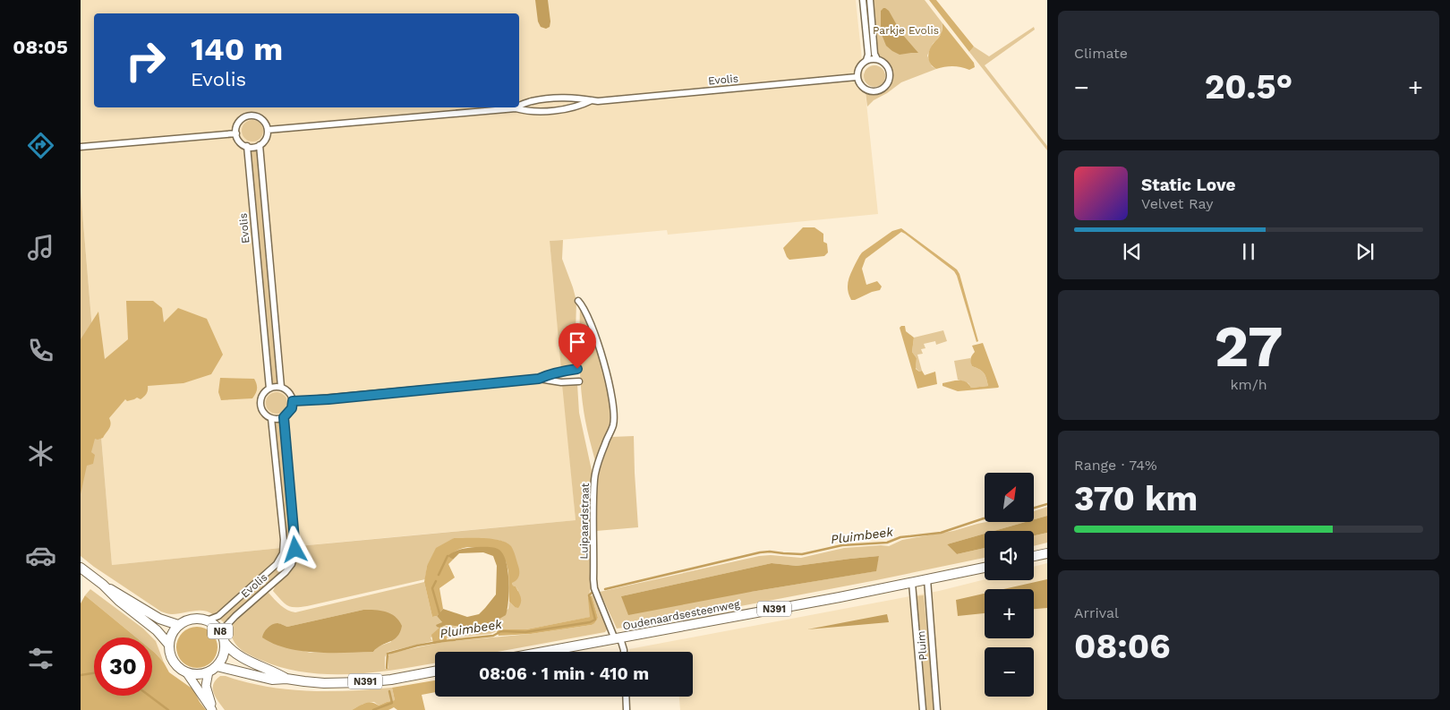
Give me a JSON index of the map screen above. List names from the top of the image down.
{
  "streets": {
    "main road": ["N391", "Oudenaardsesteenweg", "N8"],
    "street": ["Evolis", "Luipaardstraat", "Pluim"]
  },
  "crossings": [
    ["Evolis", "N391"],
    ["Evolis", "N8"],
    ["Luipaardstraat", "Oudenaardsesteenweg"],
    ["N391", "N8"],
    ["Oudenaardsesteenweg", "Pluim"]
  ],
  "water": ["Pluimbeek"],
  "parks": ["Parkje Evolis"],
  "north": "top right",
  "page": {
    "tabs": "08:05",
    "tile": [
      "Climate",
      ["27", "km/h"],
      ["Range · 74%", "370 km"],
      ["Arrival", "08:06"]
    ],
    "turn": ["140 m", "Evolis"],
    "heat": ["−", "20.5°", "+"],
    "song": ["Static Love", "Velvet Ray"],
    "map_buttons": ["+", "−"],
    "limit": "30",
    "trip": "08:06 · 1 min · 410 m"
  }
}
